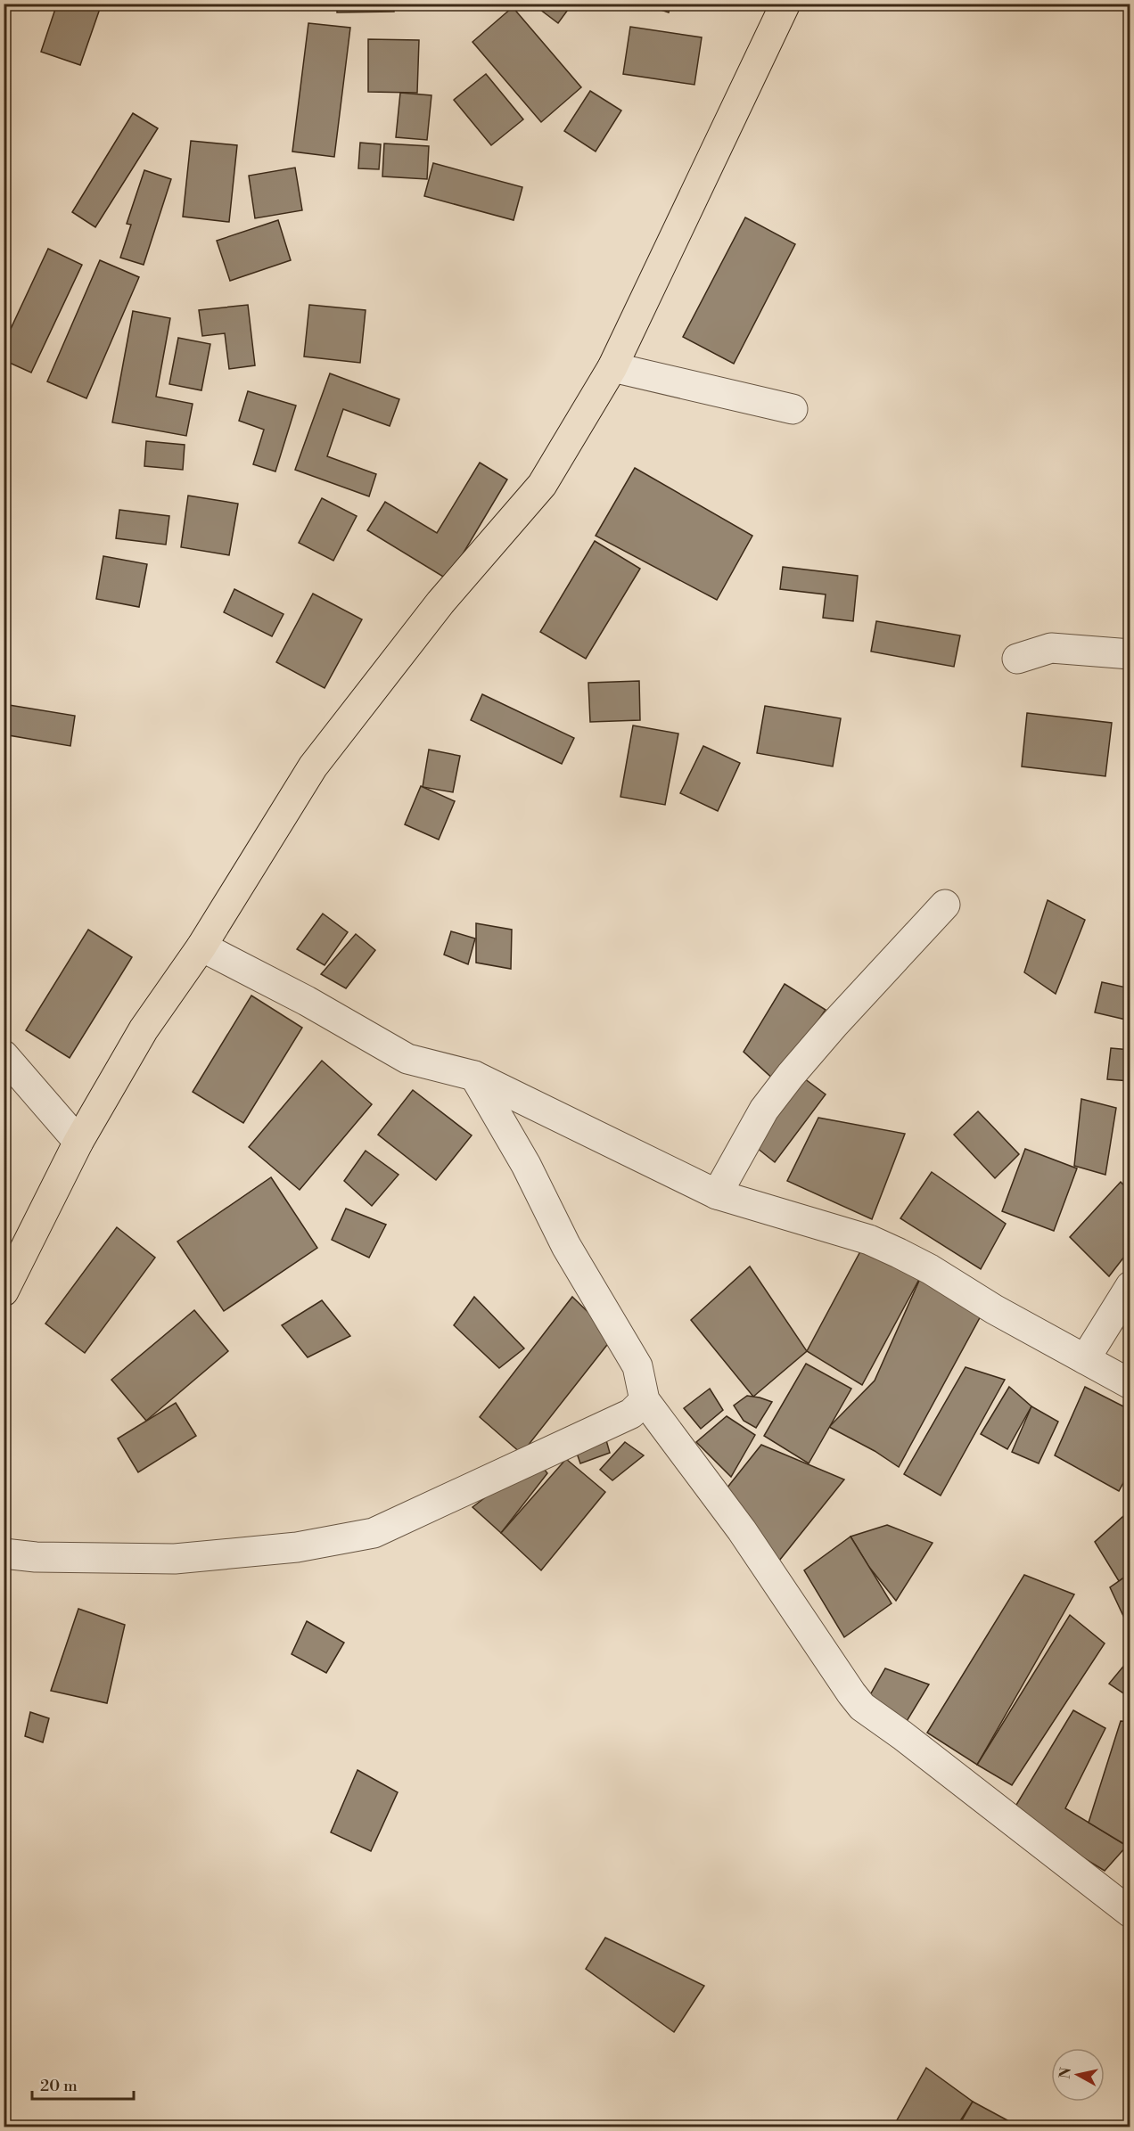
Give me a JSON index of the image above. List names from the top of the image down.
{
  "scale_bar": "20 m",
  "north": "left"
}
